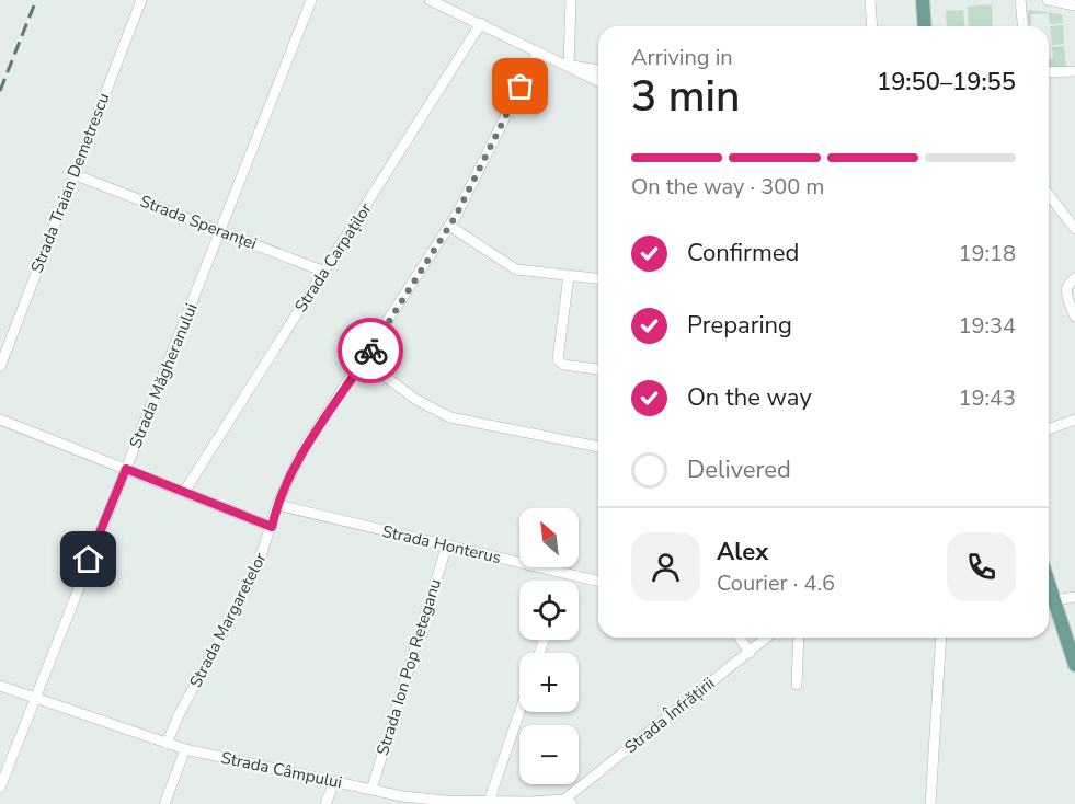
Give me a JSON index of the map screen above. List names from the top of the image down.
{
  "streets": {
    "street": [
      "Strada Traian Demetrescu",
      "Strada Speranței",
      "Strada Carpaților",
      "Strada Măgheranului",
      "Strada Honterus",
      "Strada Margaretelor",
      "Strada Ion Pop Reteganu",
      "Strada Înfrățirii",
      "Strada Câmpului"
    ]
  },
  "crossings": [
    ["Strada Traian Demetrescu", "Strada Speranței"],
    ["Strada Speranței", "Strada Carpaților"],
    ["Strada Speranței", "Strada Măgheranului"],
    ["Strada Măgheranului", "Strada Câmpului"],
    ["Strada Honterus", "Strada Margaretelor"],
    ["Strada Honterus", "Strada Ion Pop Reteganu"],
    ["Strada Margaretelor", "Strada Câmpului"],
    ["Strada Ion Pop Reteganu", "Strada Câmpului"],
    ["Strada Înfrățirii", "Strada Câmpului"]
  ],
  "north": "top left",
  "page": {
    "heading": ["3 min", "Arriving in", "19:50–19:55"],
    "panel": ["Alex", "Courier · 4.6"],
    "bar": "On the way · 300 m",
    "list": [
      ["Confirmed", "19:18"],
      ["Preparing", "19:34"],
      ["On the way", "19:43"],
      "Delivered"
    ],
    "map_buttons": ["+", "−"]
  }
}
